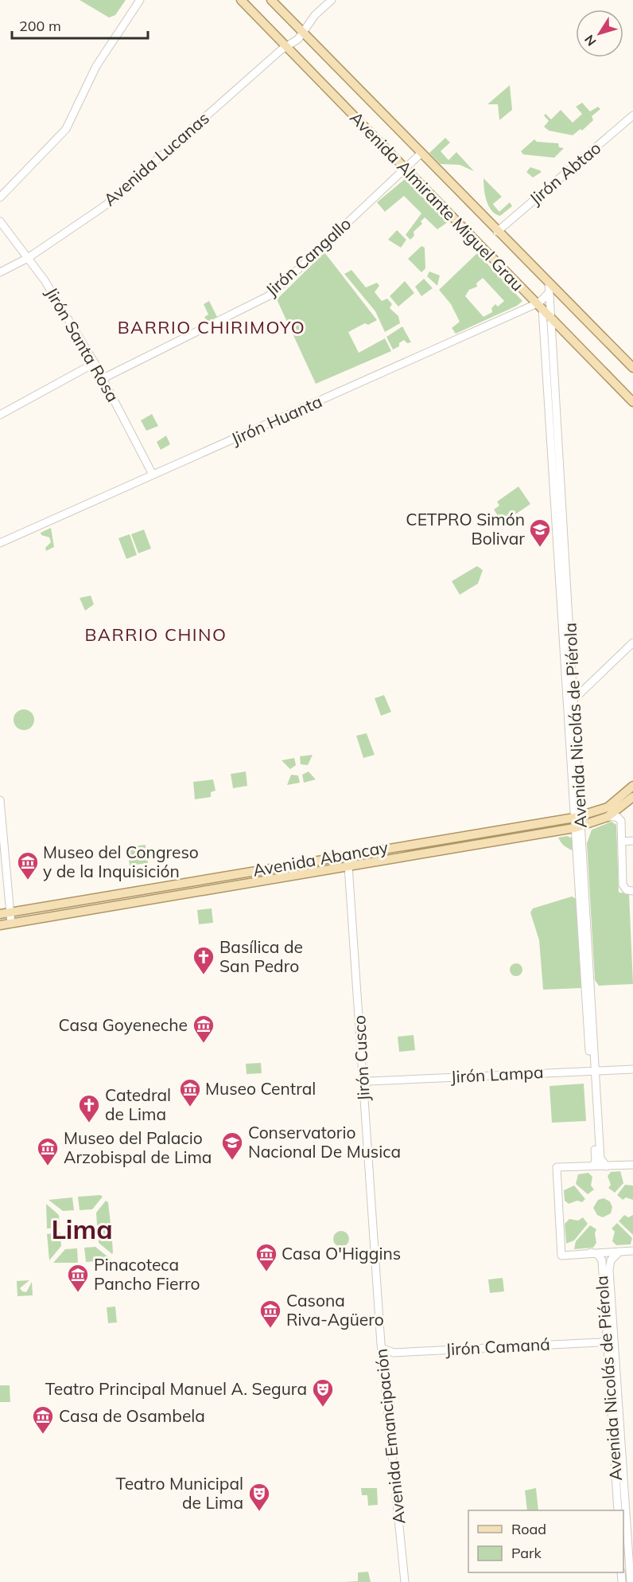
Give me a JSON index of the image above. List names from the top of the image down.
{
  "streets": {
    "main road": ["Avenida Almirante Miguel Grau", "Avenida Abancay"],
    "street": [
      "Avenida Lucanas",
      "Jirón Abtao",
      "Jirón Cangallo",
      "Jirón Santa Rosa",
      "Jirón Huanta",
      "Avenida Nicolás de Piérola",
      "Jirón Cusco",
      "Jirón Lampa",
      "Jirón Camaná",
      "Avenida Emancipación"
    ]
  },
  "crossings": [
    ["Avenida Lucanas", "Avenida Almirante Miguel Grau"],
    ["Avenida Lucanas", "Jirón Santa Rosa"],
    ["Jirón Abtao", "Avenida Almirante Miguel Grau"],
    ["Avenida Almirante Miguel Grau", "Jirón Cangallo"],
    ["Avenida Almirante Miguel Grau", "Jirón Huanta"],
    ["Avenida Almirante Miguel Grau", "Avenida Nicolás de Piérola"],
    ["Jirón Cangallo", "Jirón Santa Rosa"],
    ["Jirón Santa Rosa", "Jirón Huanta"],
    ["Jirón Huanta", "Avenida Nicolás de Piérola"],
    ["Avenida Nicolás de Piérola", "Avenida Abancay"],
    ["Avenida Nicolás de Piérola", "Jirón Lampa"],
    ["Avenida Nicolás de Piérola", "Jirón Camaná"],
    ["Avenida Abancay", "Jirón Cusco"],
    ["Jirón Cusco", "Jirón Lampa"],
    ["Jirón Cusco", "Avenida Emancipación"],
    ["Jirón Camaná", "Avenida Emancipación"]
  ],
  "districts": ["BARRIO CHIRIMOYO", "BARRIO CHINO", "Lima"],
  "places": {
    "school or university": ["CETPRO Simón Bolivar", "Conservatorio Nacional De Musica"],
    "museum": [
      "Museo del Congreso y de la Inquisición",
      "Casa Goyeneche",
      "Museo Central",
      "Museo del Palacio Arzobispal de Lima",
      "Casa O'Higgins",
      "Pinacoteca Pancho Fierro",
      "Casona Riva-Agüero",
      "Casa de Osambela"
    ],
    "church": ["Basílica de San Pedro", "Catedral de Lima"],
    "theatre": ["Teatro Principal Manuel A. Segura", "Teatro Municipal de Lima"]
  },
  "legend": ["Road", "Park"],
  "scale_bar": "200 m",
  "north": "bottom left"
}
